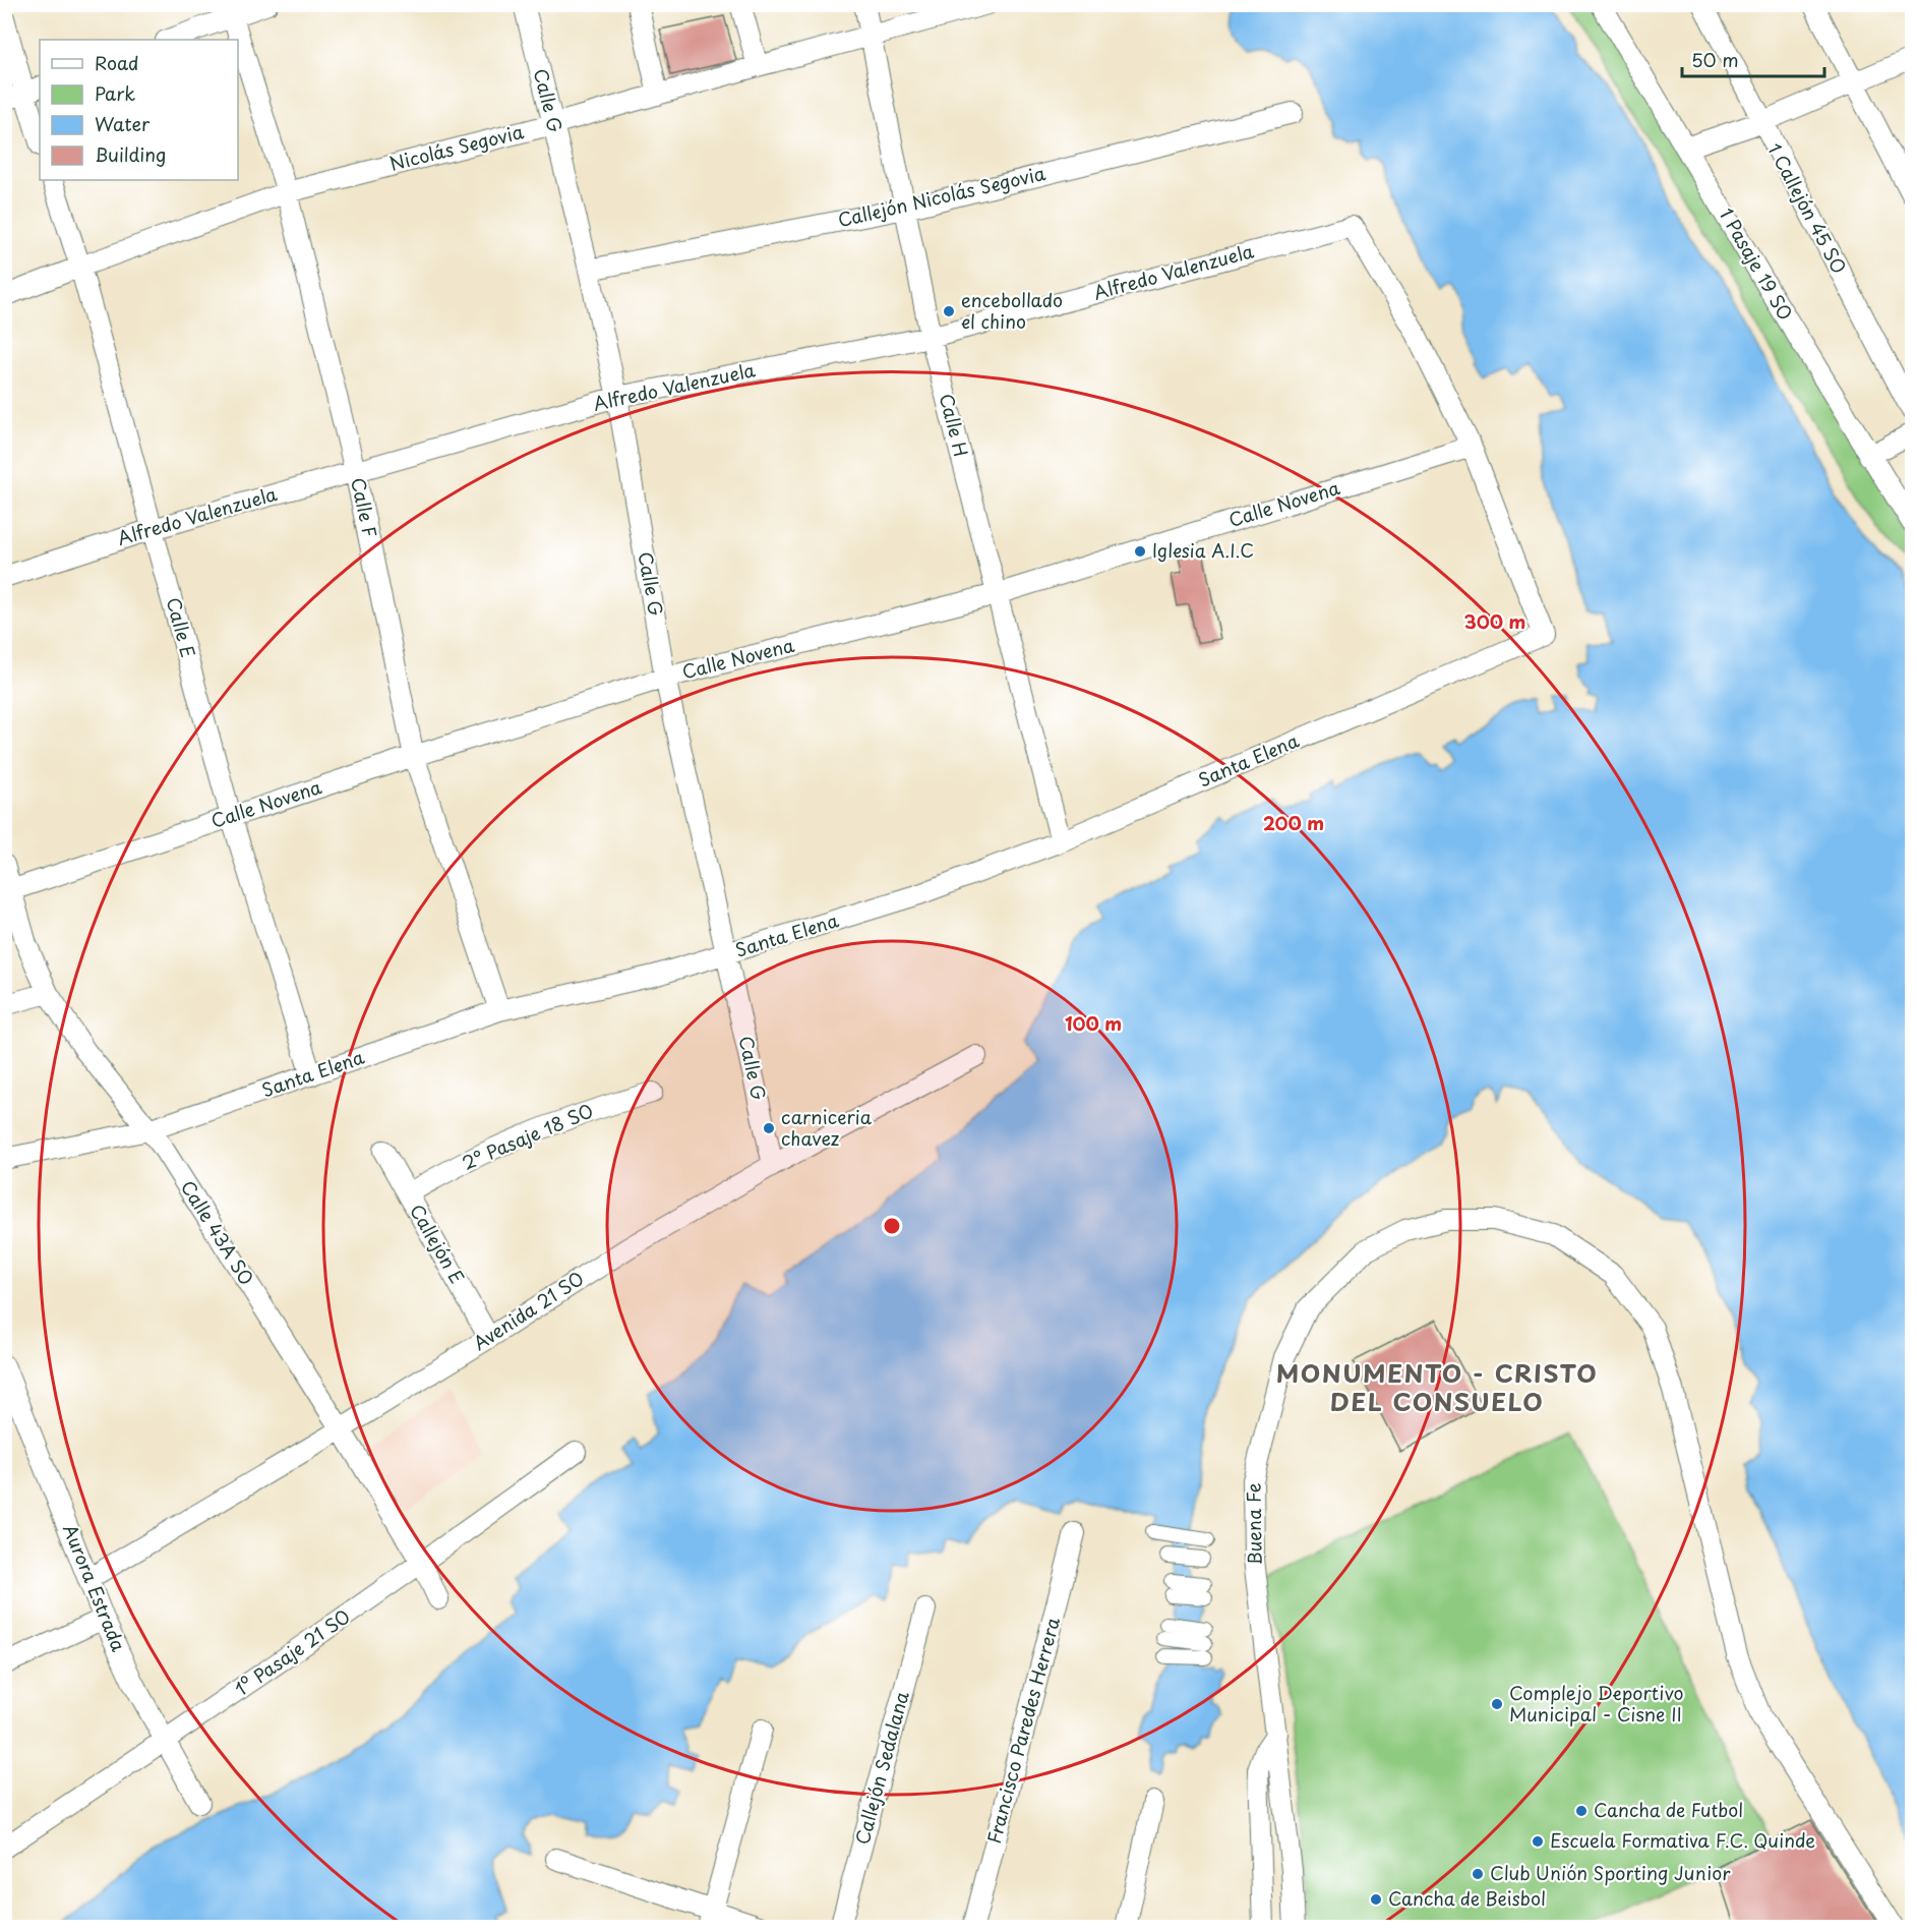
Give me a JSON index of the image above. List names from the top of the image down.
{
  "streets": {
    "street": [
      "Calle G",
      "Nicolás Segovia",
      "Callejón Nicolás Segovia",
      "1 Callejón 45 SO",
      "1 Pasaje 19 SO",
      "Alfredo Valenzuela",
      "Calle H",
      "Calle Novena",
      "Calle F",
      "Calle E",
      "Santa Elena",
      "2° Pasaje 18 SO",
      "Calle 43A SO",
      "Callejón E",
      "Avenida 21 SO",
      "Buena Fe",
      "Aurora Estrada",
      "1º Pasaje 21 SO",
      "Francisco Paredes Herrera",
      "Callejón Sedalana"
    ]
  },
  "crossings": [
    ["Calle G", "Nicolás Segovia"],
    ["Calle G", "Callejón Nicolás Segovia"],
    ["Calle G", "Alfredo Valenzuela"],
    ["Calle G", "Calle Novena"],
    ["Calle G", "Santa Elena"],
    ["Calle G", "Avenida 21 SO"],
    ["Nicolás Segovia", "Calle H"],
    ["Nicolás Segovia", "Calle F"],
    ["Nicolás Segovia", "Calle E"],
    ["Callejón Nicolás Segovia", "Calle H"],
    ["Alfredo Valenzuela", "Calle H"],
    ["Alfredo Valenzuela", "Calle Novena"],
    ["Alfredo Valenzuela", "Calle F"],
    ["Alfredo Valenzuela", "Calle E"],
    ["Alfredo Valenzuela", "Santa Elena"],
    ["Calle H", "Calle Novena"],
    ["Calle H", "Santa Elena"],
    ["Calle Novena", "Calle F"],
    ["Calle Novena", "Calle E"],
    ["Calle Novena", "Santa Elena"],
    ["Calle Novena", "Calle 43A SO"],
    ["Calle F", "Santa Elena"],
    ["Calle E", "Santa Elena"],
    ["Santa Elena", "Calle 43A SO"],
    ["2° Pasaje 18 SO", "Callejón E"],
    ["Calle 43A SO", "Avenida 21 SO"],
    ["Calle 43A SO", "1º Pasaje 21 SO"],
    ["Callejón E", "Avenida 21 SO"],
    ["Avenida 21 SO", "Aurora Estrada"],
    ["Aurora Estrada", "1º Pasaje 21 SO"]
  ],
  "districts": ["MONUMENTO - CRISTO DEL CONSUELO"],
  "places": [
    "encebollado el chino",
    "Iglesia A.I.C",
    "carniceria chavez",
    "Complejo Deportivo Municipal - Cisne II",
    "Cancha de Futbol",
    "Escuela Formativa F.C. Quinde",
    "Club Unión Sporting Junior",
    "Cancha de Beisbol"
  ],
  "legend": [
    "Road",
    "Park",
    "Water",
    "Building"
  ],
  "scale_bar": "50 m",
  "rings": ["300 m", "200 m", "100 m"]
}
